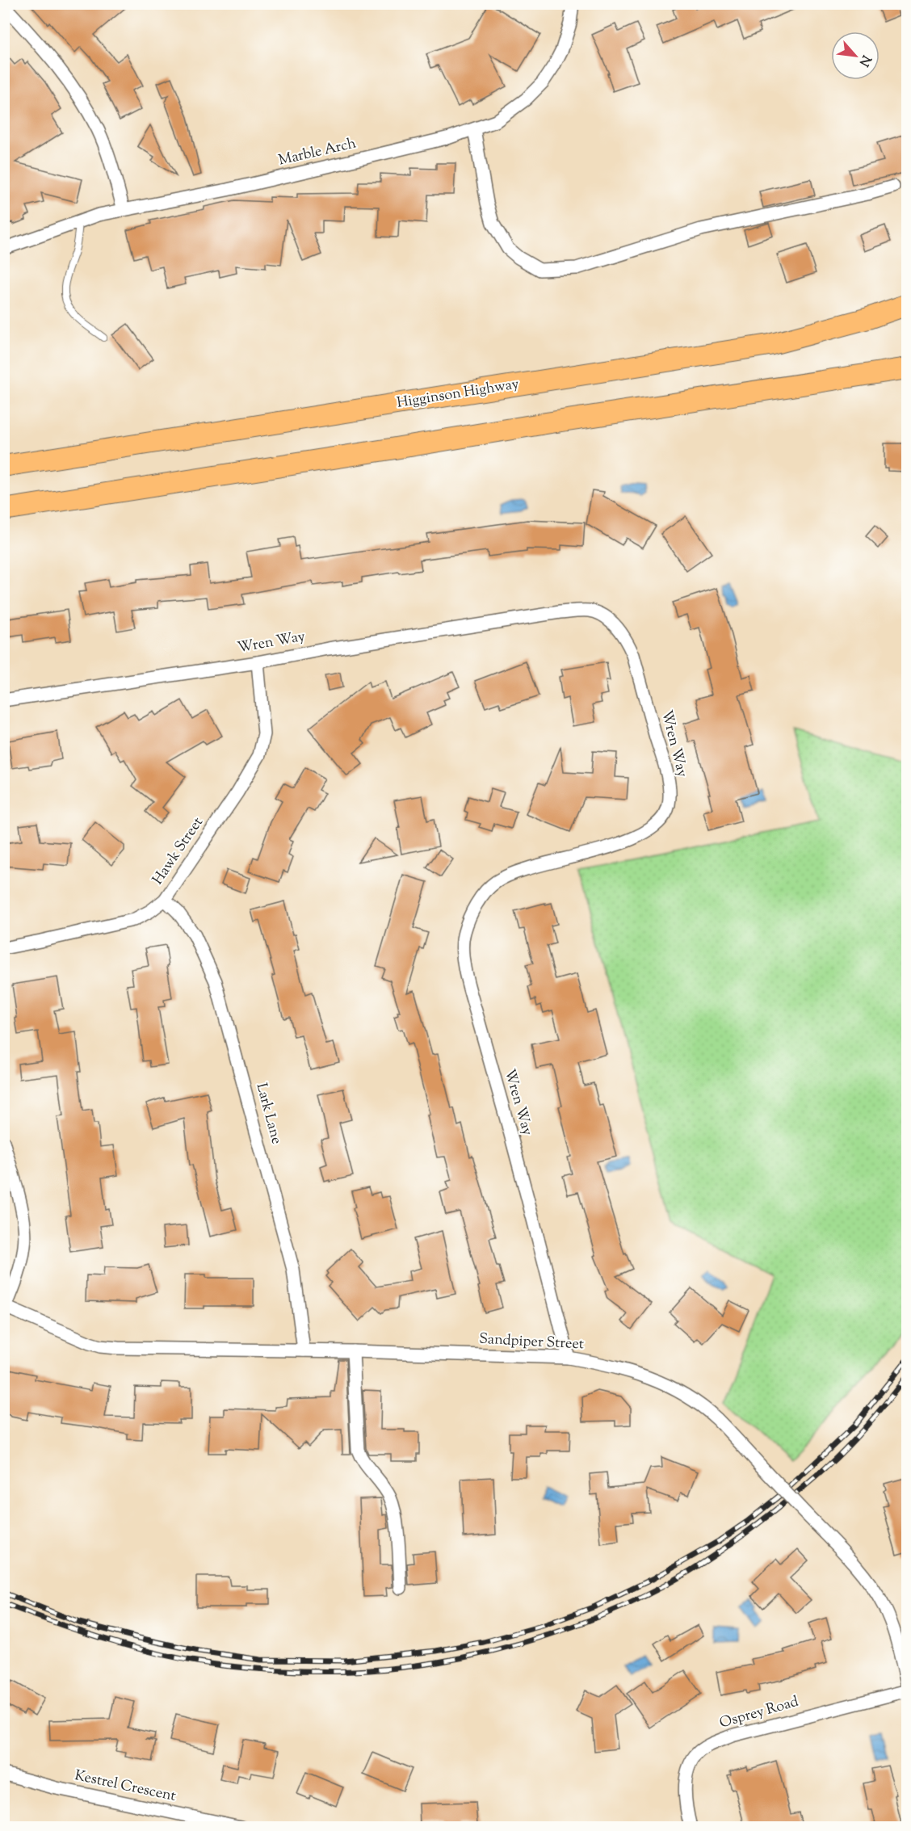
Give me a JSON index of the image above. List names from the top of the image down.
{
  "streets": {
    "highway": ["Higginson Highway"],
    "street": [
      "Marble Arch",
      "Wren Way",
      "Hawk Street",
      "Lark Lane",
      "Sandpiper Street",
      "Osprey Road",
      "Kestrel Crescent"
    ]
  },
  "crossings": [
    ["Wren Way", "Hawk Street"],
    ["Wren Way", "Sandpiper Street"],
    ["Hawk Street", "Lark Lane"],
    ["Lark Lane", "Sandpiper Street"],
    ["Sandpiper Street", "Osprey Road"]
  ],
  "north": "bottom right"
}
